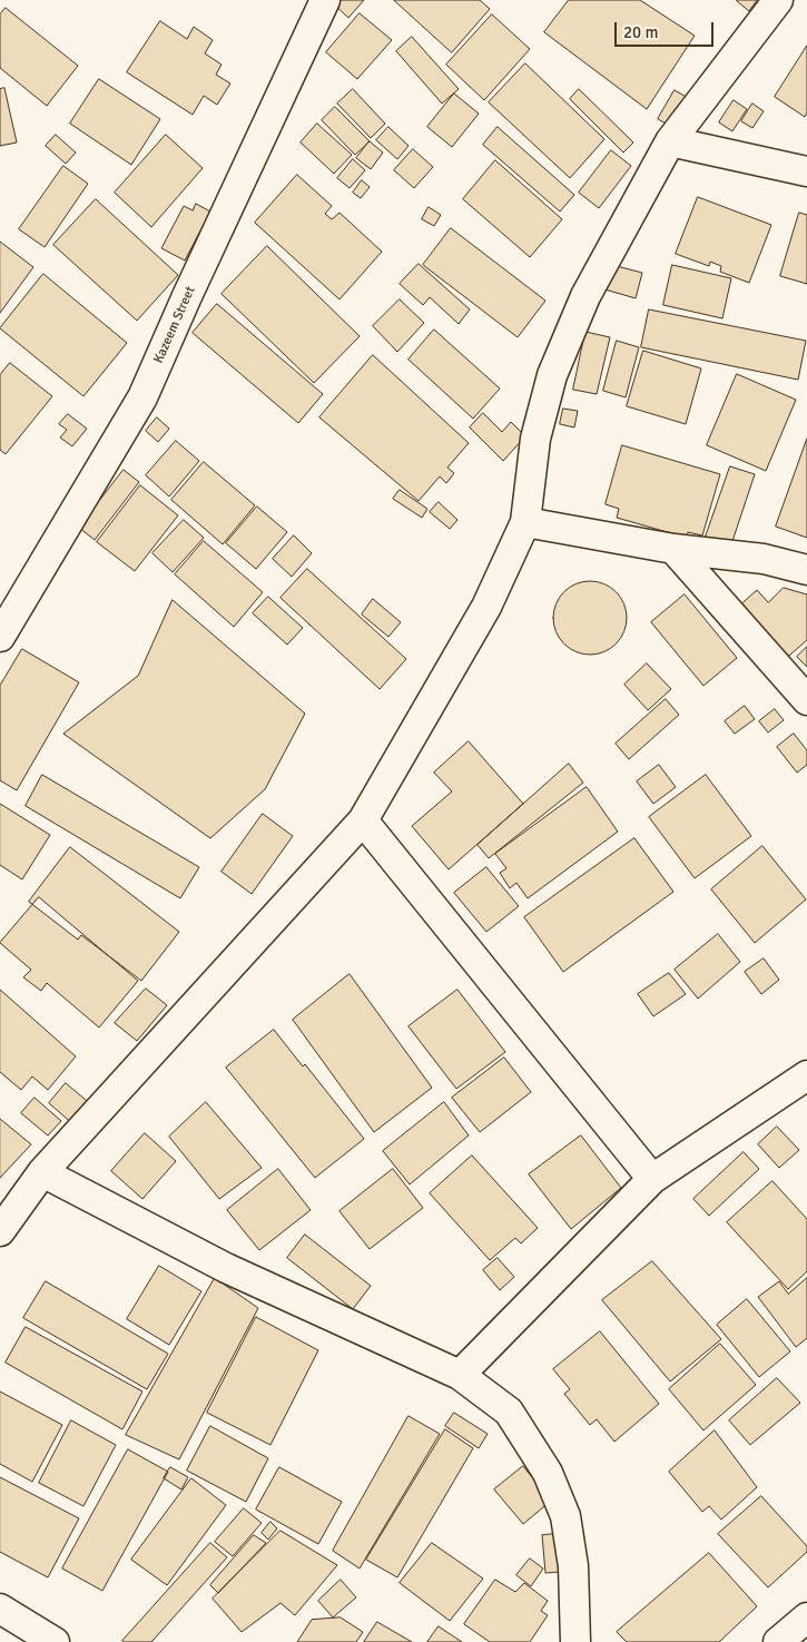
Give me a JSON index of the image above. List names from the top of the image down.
{
  "streets": {
    "street": ["Kazeem Street"]
  },
  "scale_bar": "20 m"
}
